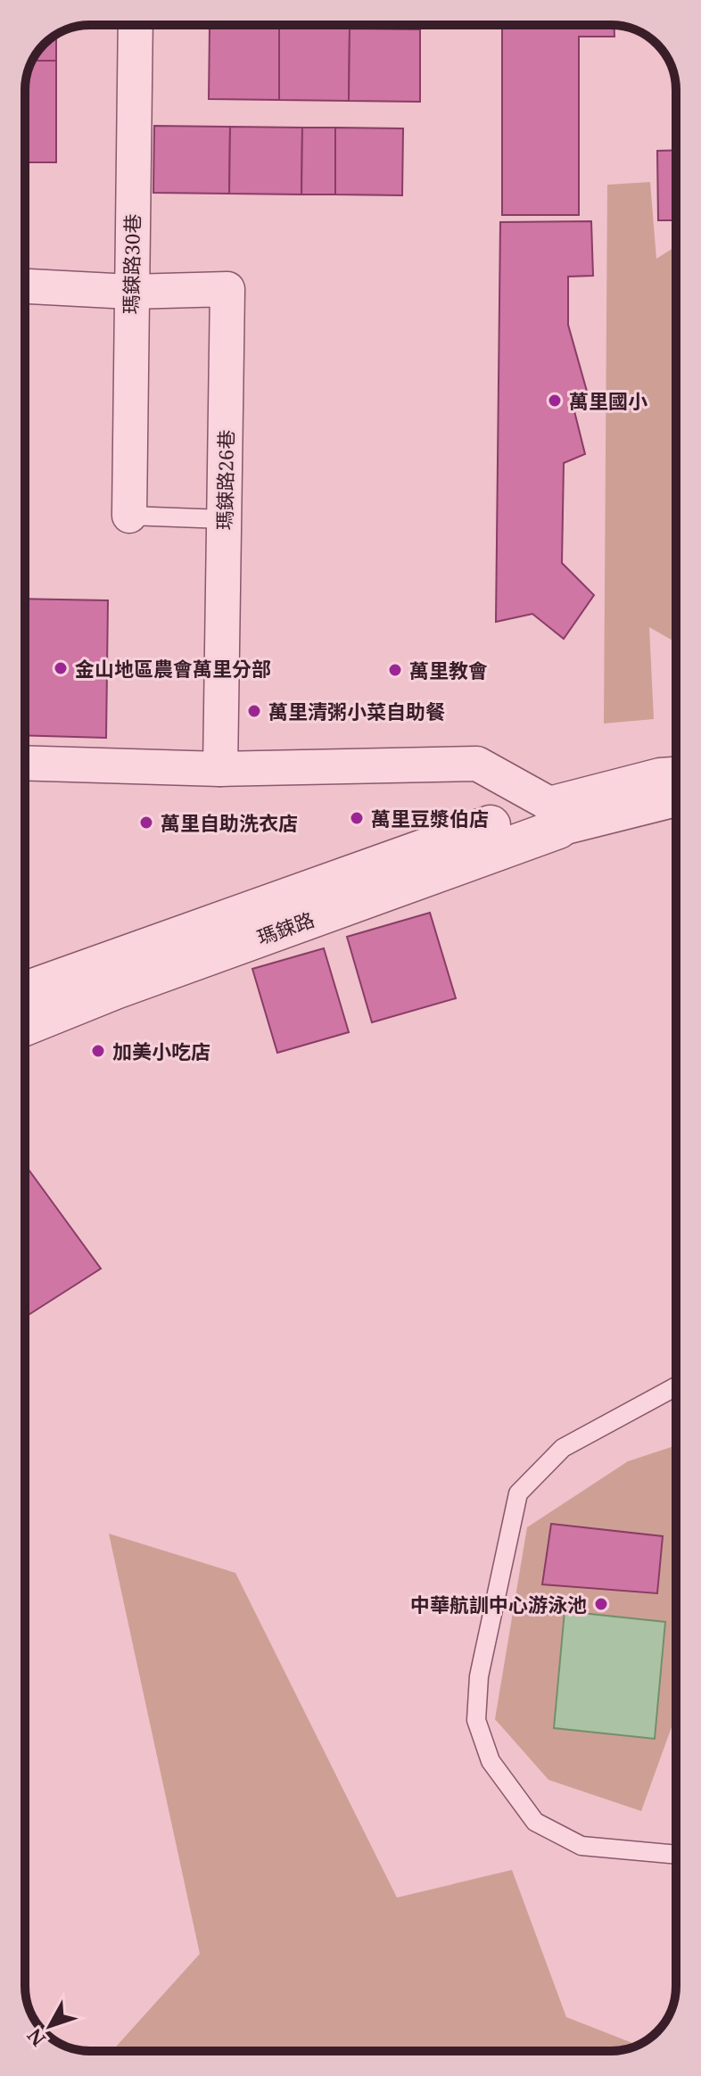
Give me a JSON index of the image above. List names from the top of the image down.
{
  "streets": {
    "street": ["瑪鋉路30巷", "瑪鋉路26巷", "瑪鋉路"]
  },
  "crossings": [
    ["瑪鋉路30巷", "瑪鋉路26巷"]
  ],
  "places": [
    "萬里國小",
    "金山地區農會萬里分部",
    "萬里教會",
    "萬里清粥小菜自助餐",
    "萬里豆漿伯店",
    "萬里自助洗衣店",
    "加美小吃店",
    "中華航訓中心游泳池"
  ],
  "north": "bottom left"
}
